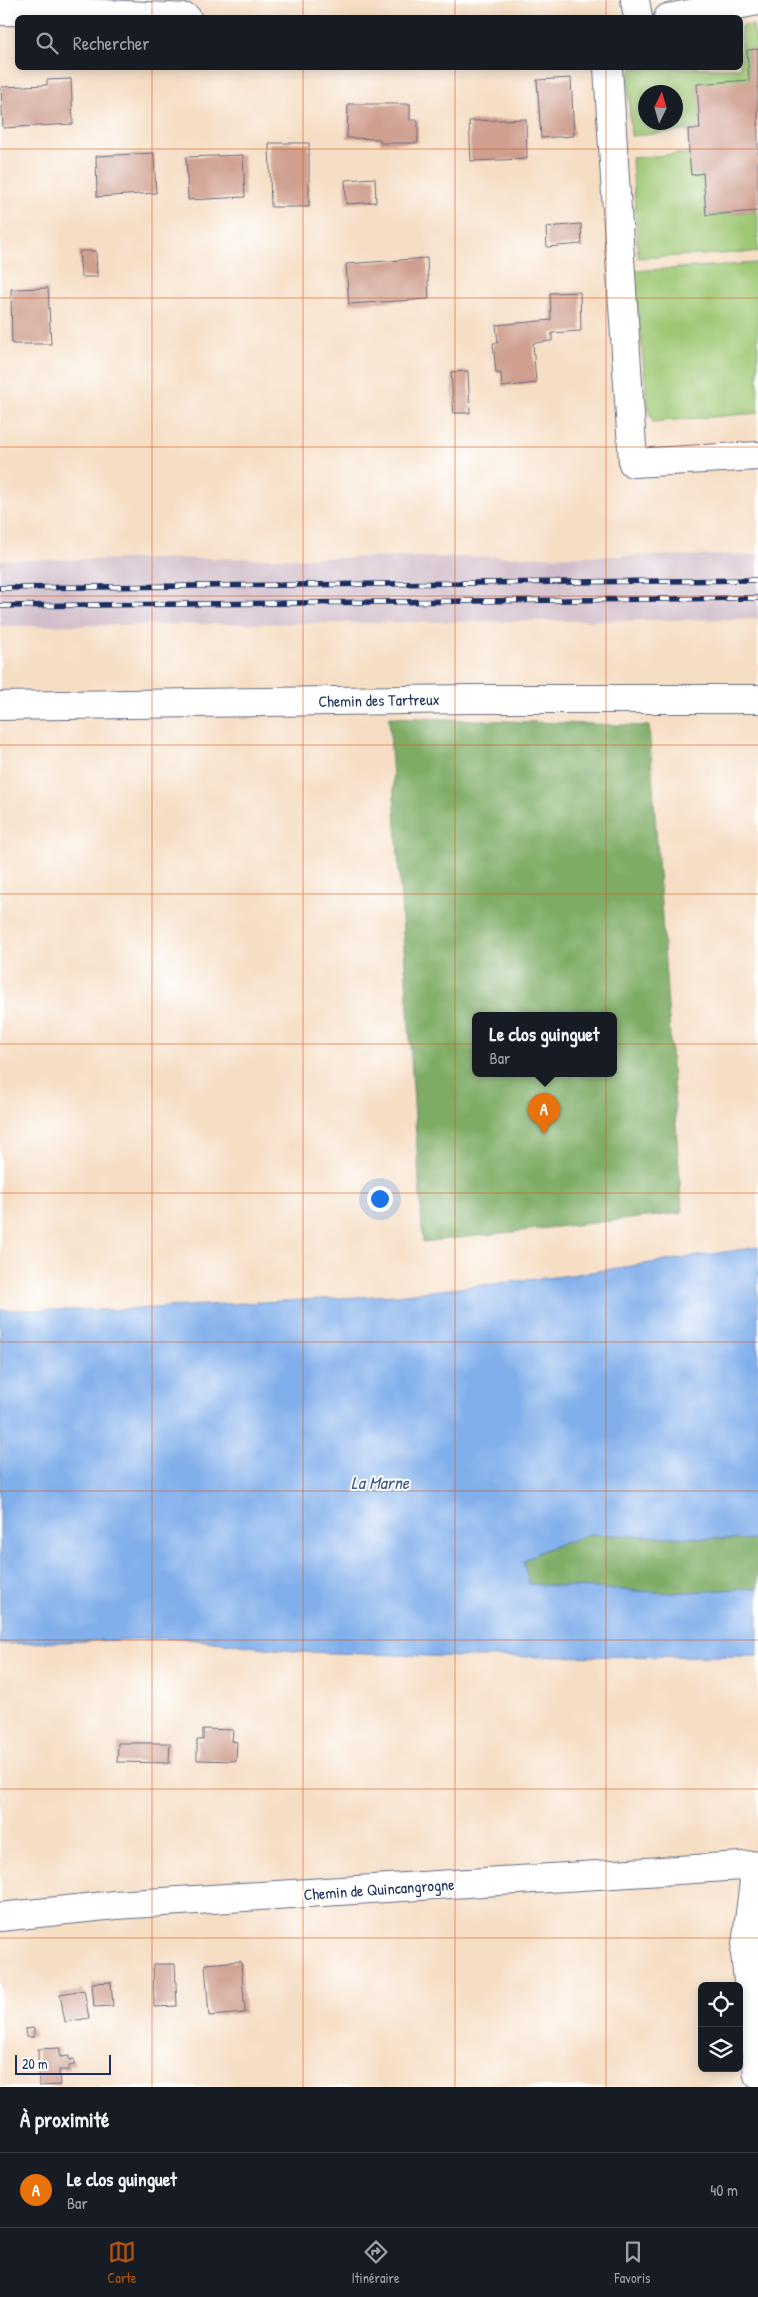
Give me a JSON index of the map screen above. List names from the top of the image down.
{
  "streets": {
    "street": ["Chemin des Tartreux", "Chemin de Quincangrogne"]
  },
  "water": ["La Marne"],
  "scale_bar": "20 m",
  "north": "top",
  "page": {
    "search": "Rechercher",
    "popup": ["Le clos guinguet", "Bar"],
    "pins": "A",
    "scale": "20 m",
    "heading": "À proximité",
    "list": [
      {
        "mark": "A",
        "name": "Le clos guinguet",
        "note": "Bar",
        "value": "40 m"
      }
    ],
    "nav": ["Carte", "Itinéraire", "Favoris"]
  }
}
